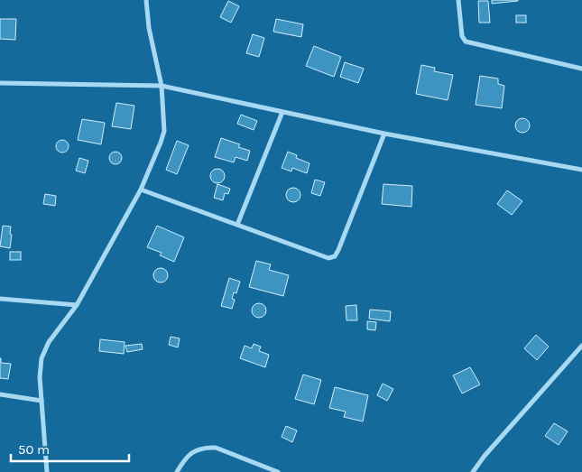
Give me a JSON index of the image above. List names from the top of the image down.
{
  "scale_bar": "50 m"
}
